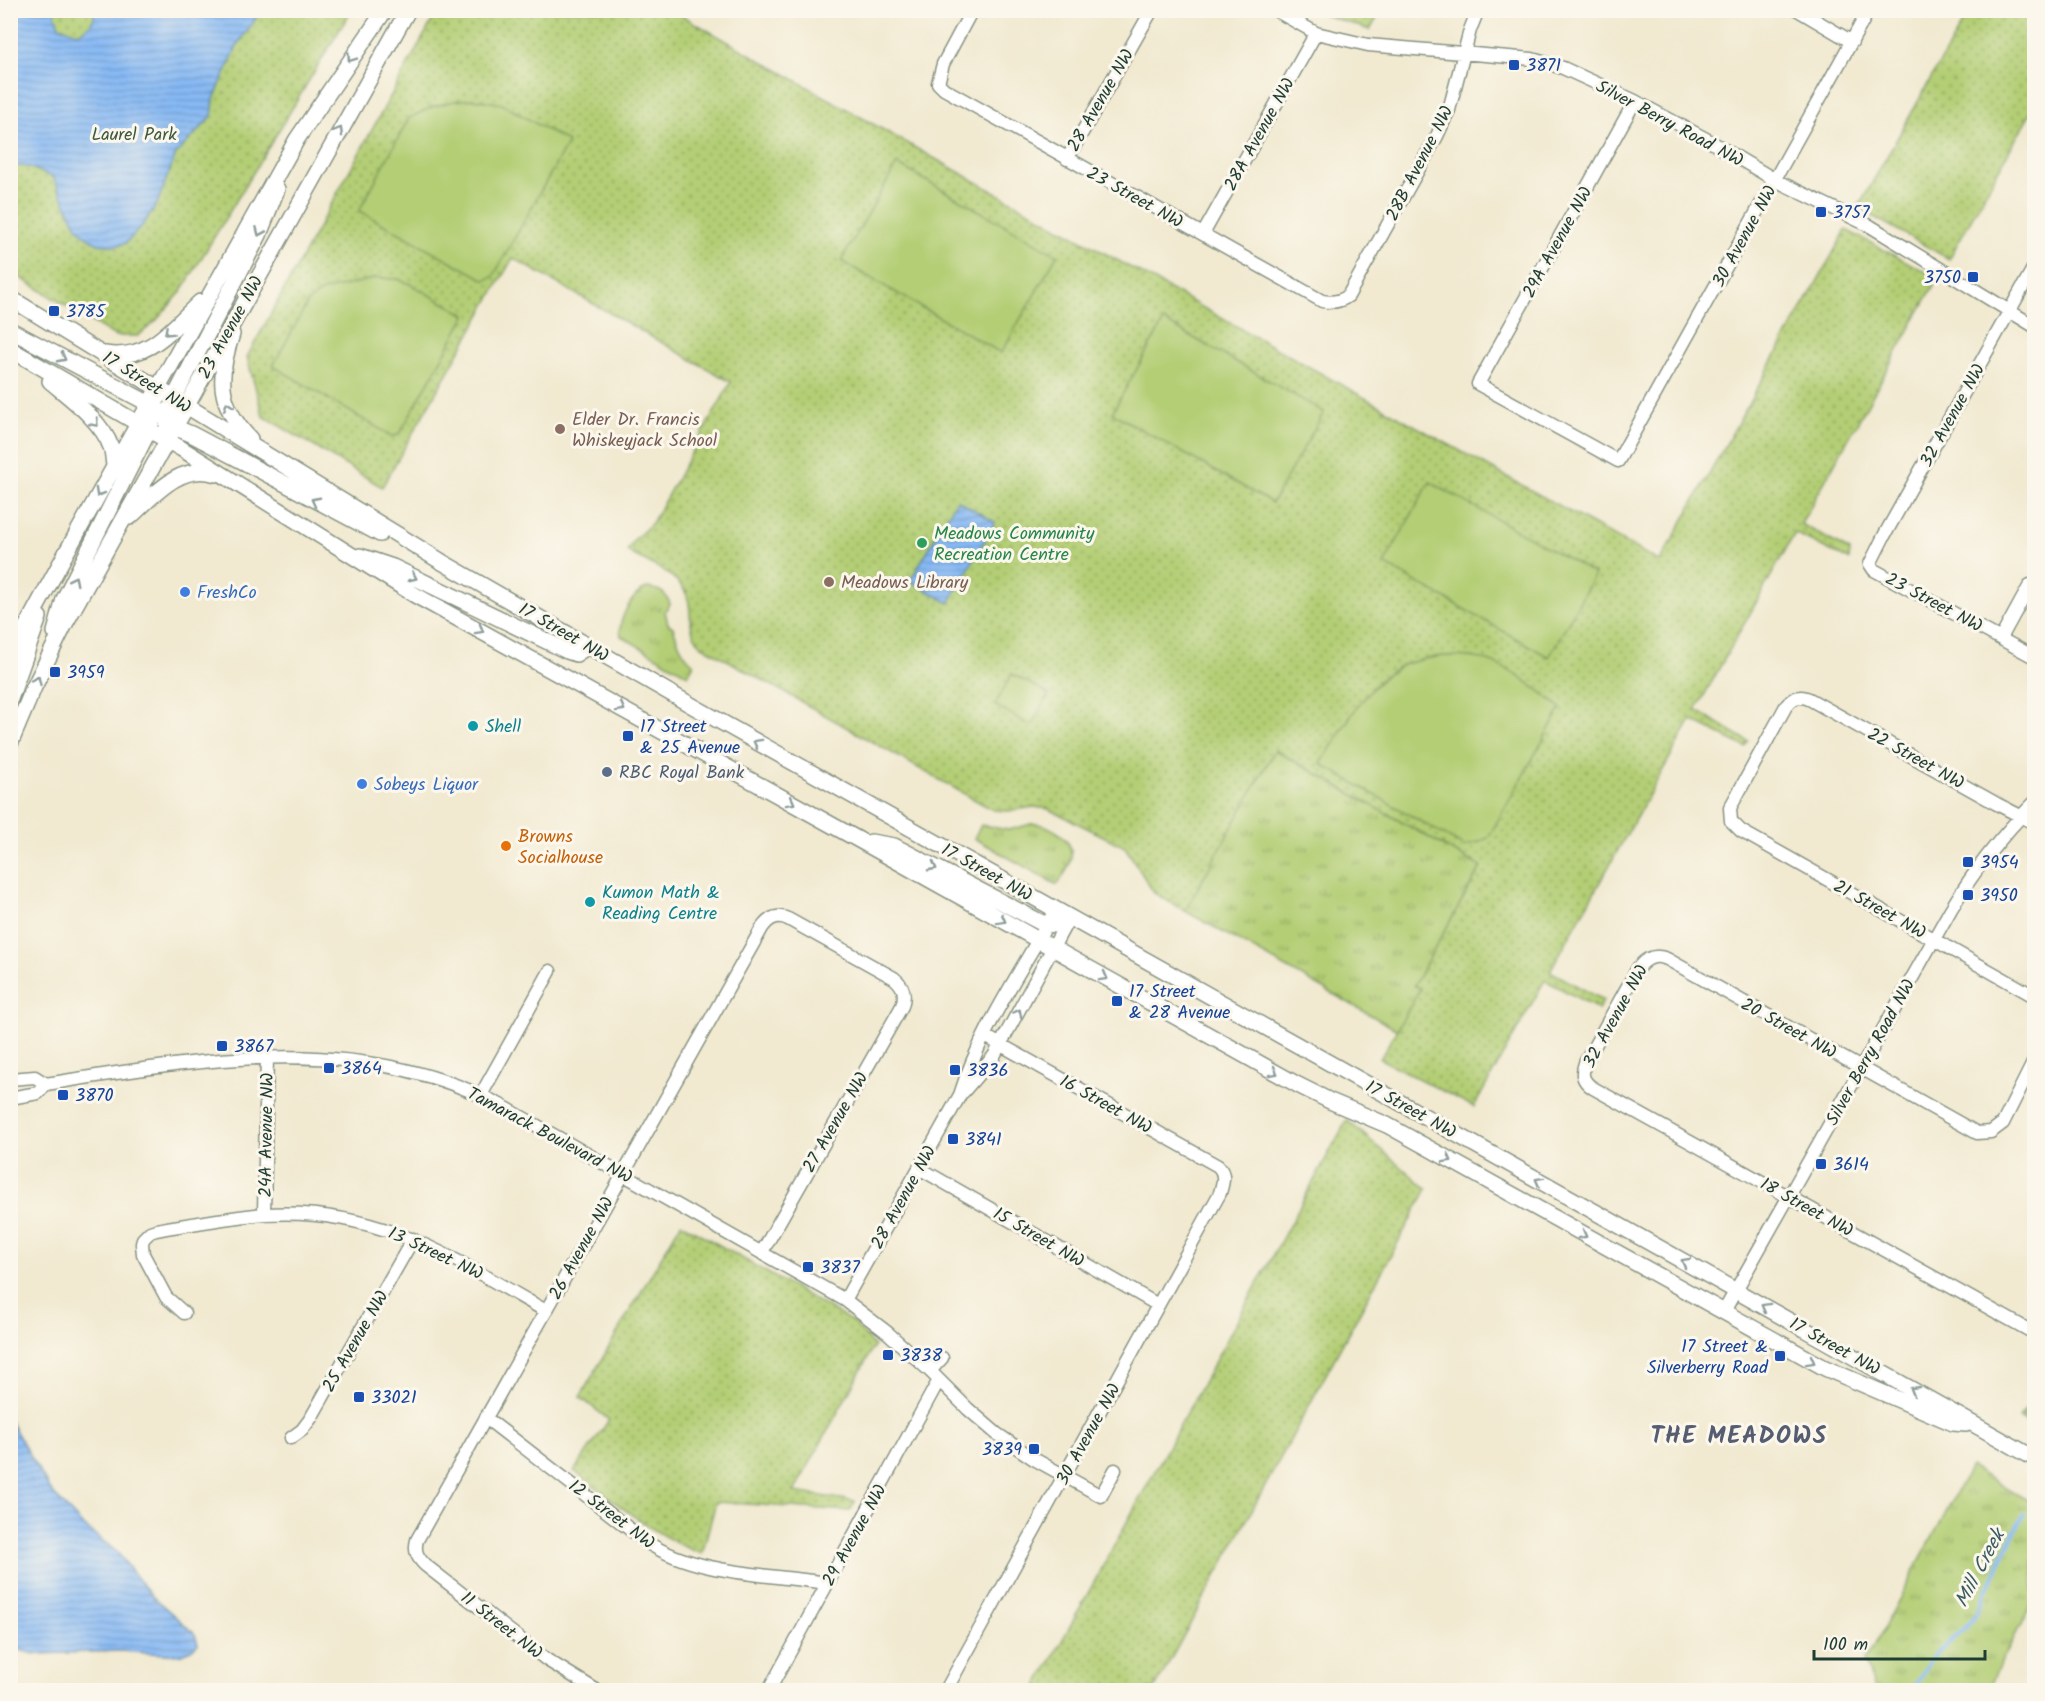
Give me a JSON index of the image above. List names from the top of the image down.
{
  "streets": {
    "main road": ["23 Avenue NW", "17 Street NW"],
    "street": [
      "28 Avenue NW",
      "Silver Berry Road NW",
      "28A Avenue NW",
      "28B Avenue NW",
      "23 Street NW",
      "30 Avenue NW",
      "29A Avenue NW",
      "32 Avenue NW",
      "22 Street NW",
      "21 Street NW",
      "20 Street NW",
      "16 Street NW",
      "27 Avenue NW",
      "24A Avenue NW",
      "Tamarack Boulevard NW",
      "18 Street NW",
      "15 Street NW",
      "26 Avenue NW",
      "13 Street NW",
      "25 Avenue NW",
      "12 Street NW",
      "29 Avenue NW",
      "11 Street NW"
    ]
  },
  "crossings": [
    ["28 Avenue NW", "23 Street NW"],
    ["28 Avenue NW", "17 Street NW"],
    ["28 Avenue NW", "16 Street NW"],
    ["28 Avenue NW", "Tamarack Boulevard NW"],
    ["28 Avenue NW", "15 Street NW"],
    ["Silver Berry Road NW", "28A Avenue NW"],
    ["Silver Berry Road NW", "28B Avenue NW"],
    ["Silver Berry Road NW", "30 Avenue NW"],
    ["Silver Berry Road NW", "29A Avenue NW"],
    ["Silver Berry Road NW", "17 Street NW"],
    ["Silver Berry Road NW", "32 Avenue NW"],
    ["Silver Berry Road NW", "22 Street NW"],
    ["Silver Berry Road NW", "21 Street NW"],
    ["Silver Berry Road NW", "20 Street NW"],
    ["Silver Berry Road NW", "18 Street NW"],
    ["28A Avenue NW", "23 Street NW"],
    ["28B Avenue NW", "23 Street NW"],
    ["23 Street NW", "32 Avenue NW"],
    ["30 Avenue NW", "29A Avenue NW"],
    ["30 Avenue NW", "16 Street NW"],
    ["30 Avenue NW", "Tamarack Boulevard NW"],
    ["30 Avenue NW", "15 Street NW"],
    ["23 Avenue NW", "17 Street NW"],
    ["32 Avenue NW", "20 Street NW"],
    ["32 Avenue NW", "18 Street NW"],
    ["22 Street NW", "21 Street NW"],
    ["27 Avenue NW", "Tamarack Boulevard NW"],
    ["27 Avenue NW", "26 Avenue NW"],
    ["24A Avenue NW", "Tamarack Boulevard NW"],
    ["24A Avenue NW", "13 Street NW"],
    ["Tamarack Boulevard NW", "26 Avenue NW"],
    ["Tamarack Boulevard NW", "29 Avenue NW"],
    ["26 Avenue NW", "13 Street NW"],
    ["26 Avenue NW", "12 Street NW"],
    ["26 Avenue NW", "11 Street NW"],
    ["13 Street NW", "25 Avenue NW"],
    ["12 Street NW", "29 Avenue NW"]
  ],
  "districts": ["THE MEADOWS"],
  "water": ["Mill Creek"],
  "parks": ["Laurel Park"],
  "places": {
    "transit": [
      "3871",
      "3757",
      "3750",
      "3785",
      "3959",
      "17 Street & 25 Avenue",
      "3954",
      "3950",
      "17 Street & 28 Avenue",
      "3867",
      "3864",
      "3836",
      "3870",
      "3841",
      "3614",
      "3837",
      "3838",
      "17 Street & Silverberry Road",
      "33021",
      "3839"
    ],
    "other": [
      "Elder Dr. Francis Whiskeyjack School",
      "Meadows Community Recreation Centre",
      "Meadows Library",
      "FreshCo",
      "Shell",
      "RBC Royal Bank",
      "Sobeys Liquor",
      "Browns Socialhouse",
      "Kumon Math & Reading Centre"
    ]
  },
  "scale_bar": "100 m"
}
